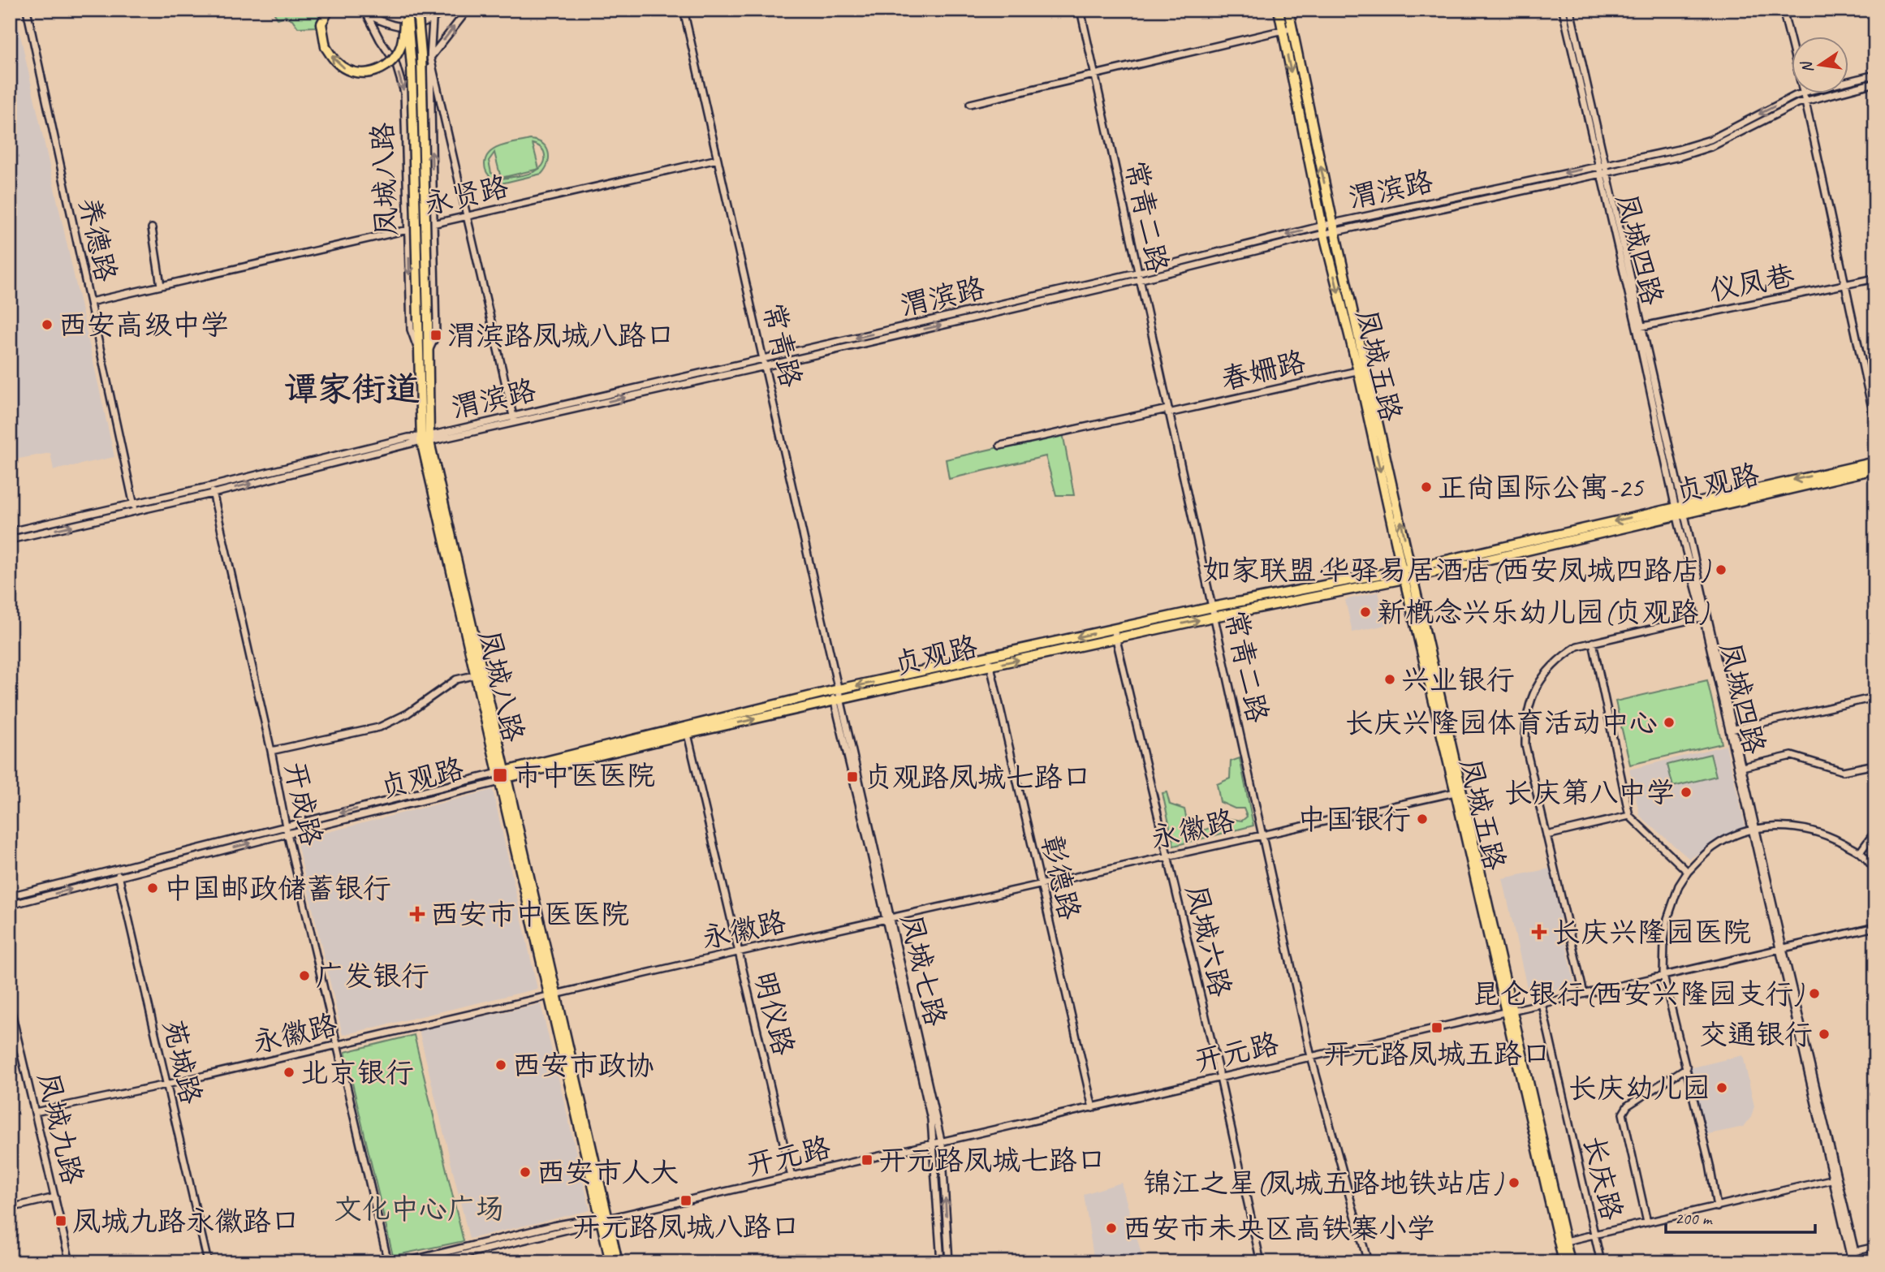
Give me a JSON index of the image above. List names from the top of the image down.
{
  "streets": {
    "main road": ["凤城八路", "凤城五路", "贞观路"],
    "street": [
      "渭滨路",
      "永贤路",
      "常青二路",
      "养德路",
      "凤城四路",
      "仪凤巷",
      "常青路",
      "春姗路",
      "开成路",
      "永徽路",
      "彰德路",
      "凤城六路",
      "凤城七路",
      "明仪路",
      "开元路",
      "苑城路",
      "凤城九路",
      "长庆路"
    ]
  },
  "crossings": [
    ["凤城八路", "渭滨路"],
    ["凤城八路", "永贤路"],
    ["凤城八路", "贞观路"],
    ["凤城八路", "永徽路"],
    ["凤城八路", "开元路"],
    ["渭滨路", "常青二路"],
    ["渭滨路", "养德路"],
    ["渭滨路", "凤城四路"],
    ["渭滨路", "常青路"],
    ["渭滨路", "凤城五路"],
    ["渭滨路", "开成路"],
    ["永贤路", "养德路"],
    ["永贤路", "常青路"],
    ["常青二路", "春姗路"],
    ["常青二路", "贞观路"],
    ["常青二路", "永徽路"],
    ["常青二路", "开元路"],
    ["凤城四路", "仪凤巷"],
    ["凤城四路", "贞观路"],
    ["凤城四路", "开元路"],
    ["常青路", "贞观路"],
    ["常青路", "凤城七路"],
    ["凤城五路", "春姗路"],
    ["凤城五路", "贞观路"],
    ["凤城五路", "永徽路"],
    ["凤城五路", "开元路"],
    ["贞观路", "开成路"],
    ["贞观路", "彰德路"],
    ["贞观路", "凤城六路"],
    ["贞观路", "凤城七路"],
    ["贞观路", "明仪路"],
    ["贞观路", "苑城路"],
    ["开成路", "永徽路"],
    ["永徽路", "彰德路"],
    ["永徽路", "凤城六路"],
    ["永徽路", "凤城七路"],
    ["永徽路", "明仪路"],
    ["永徽路", "苑城路"],
    ["永徽路", "凤城九路"],
    ["彰德路", "开元路"],
    ["凤城六路", "开元路"],
    ["凤城七路", "开元路"],
    ["明仪路", "开元路"],
    ["开元路", "长庆路"]
  ],
  "districts": ["谭家街道"],
  "parks": ["文化中心广场"],
  "places": {
    "other": [
      "西安高级中学",
      "正尚国际公寓-25",
      "如家联盟·华驿易居酒店(西安凤城四路店)",
      "新概念兴乐幼儿园(贞观路)",
      "兴业银行",
      "长庆兴隆园体育活动中心",
      "长庆第八中学",
      "中国银行",
      "中国邮政储蓄银行",
      "广发银行",
      "昆仑银行(西安兴隆园支行)",
      "交通银行",
      "西安市政协",
      "北京银行",
      "长庆幼儿园",
      "西安市人大",
      "锦江之星(凤城五路地铁站店)",
      "西安市未央区高铁寨小学"
    ],
    "transit": [
      "渭滨路凤城八路口",
      "市中医医院",
      "贞观路凤城七路口",
      "开元路凤城五路口",
      "开元路凤城七路口",
      "开元路凤城八路口",
      "凤城九路永徽路口"
    ],
    "health": ["西安市中医医院", "长庆兴隆园医院"]
  },
  "scale_bar": "200 m",
  "north": "left"
}
